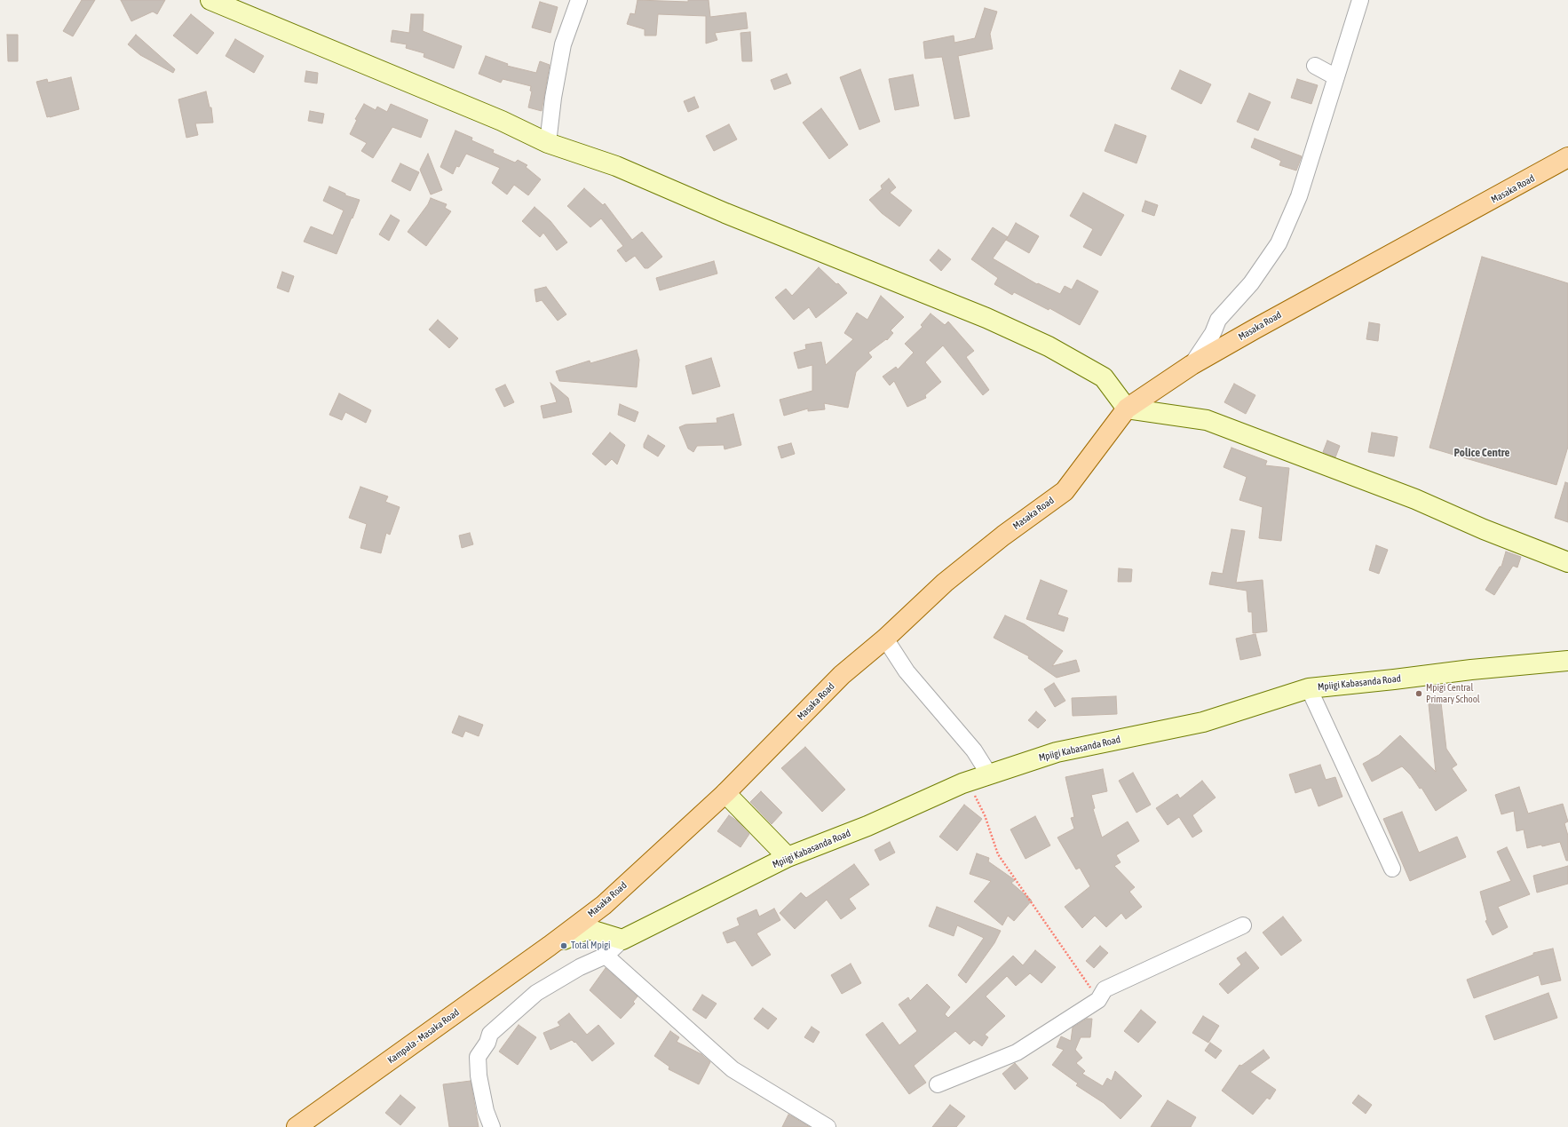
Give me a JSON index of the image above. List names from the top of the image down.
{
  "streets": {
    "main road": ["Masaka Road", "Mpiigi Kabasanda Road", "Kampala - Masaka Road"]
  },
  "crossings": [
    ["Masaka Road", "Kampala - Masaka Road"]
  ],
  "districts": ["Police Centre"],
  "places": ["Mpigi Central Primary School", "Total Mpigi"]
}
